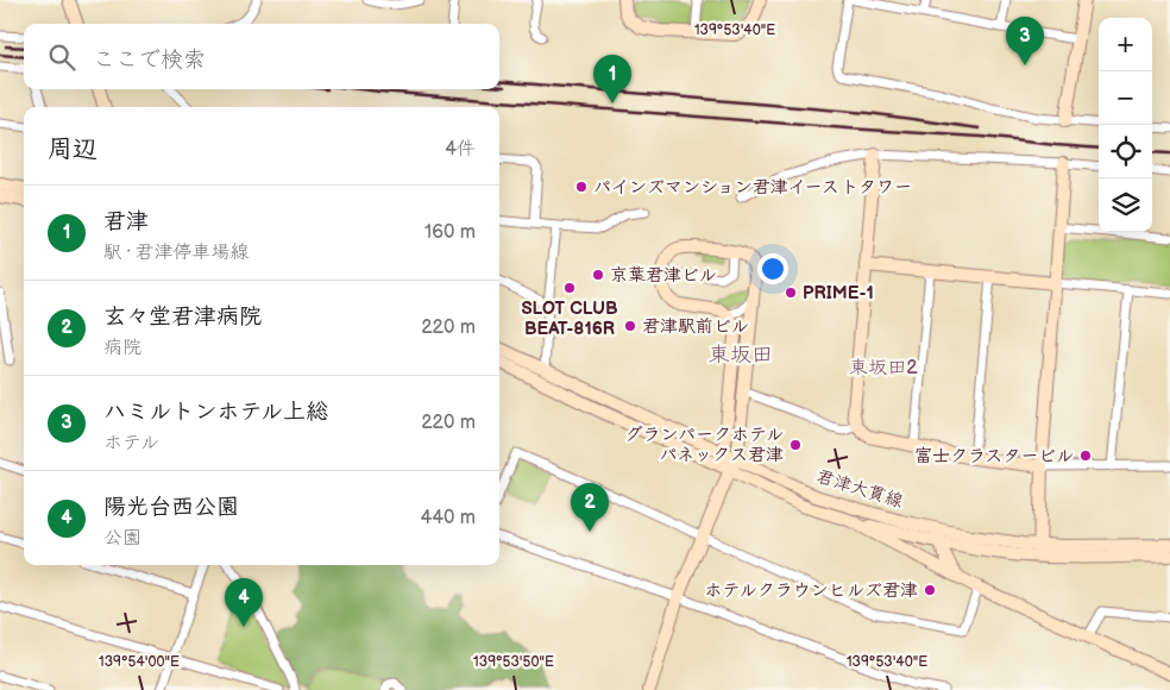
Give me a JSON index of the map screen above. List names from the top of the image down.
{
  "streets": {
    "street": ["君津大貫線"]
  },
  "districts": ["東坂田", "東坂田2"],
  "places": [
    "パインズマンション君津イーストタワー",
    "京葉君津ビル",
    "SLOT CLUB BEAT-816R",
    "PRIME-1",
    "君津駅前ビル",
    "グランパークホテル パネックス君津",
    "富士クラスタービル",
    "ホテルクラウンヒルズ君津"
  ],
  "page": {
    "pins": [
      "3",
      "1",
      "2",
      "4"
    ],
    "map_buttons": ["+", "−"],
    "search": "ここで検索",
    "heading": ["周辺", "4件"],
    "list": [
      {
        "mark": "1",
        "name": "君津",
        "note": "駅 · 君津停車場線",
        "value": "160 m"
      },
      {
        "mark": "2",
        "name": "玄々堂君津病院",
        "note": "病院",
        "value": "220 m"
      },
      {
        "mark": "3",
        "name": "ハミルトンホテル上総",
        "note": "ホテル",
        "value": "220 m"
      },
      {
        "mark": "4",
        "name": "陽光台西公園",
        "note": "公園",
        "value": "440 m"
      }
    ]
  },
  "coordinates": ["139°53'40\"E", "139°54'00\"E", "139°53'50\"E"]
}
